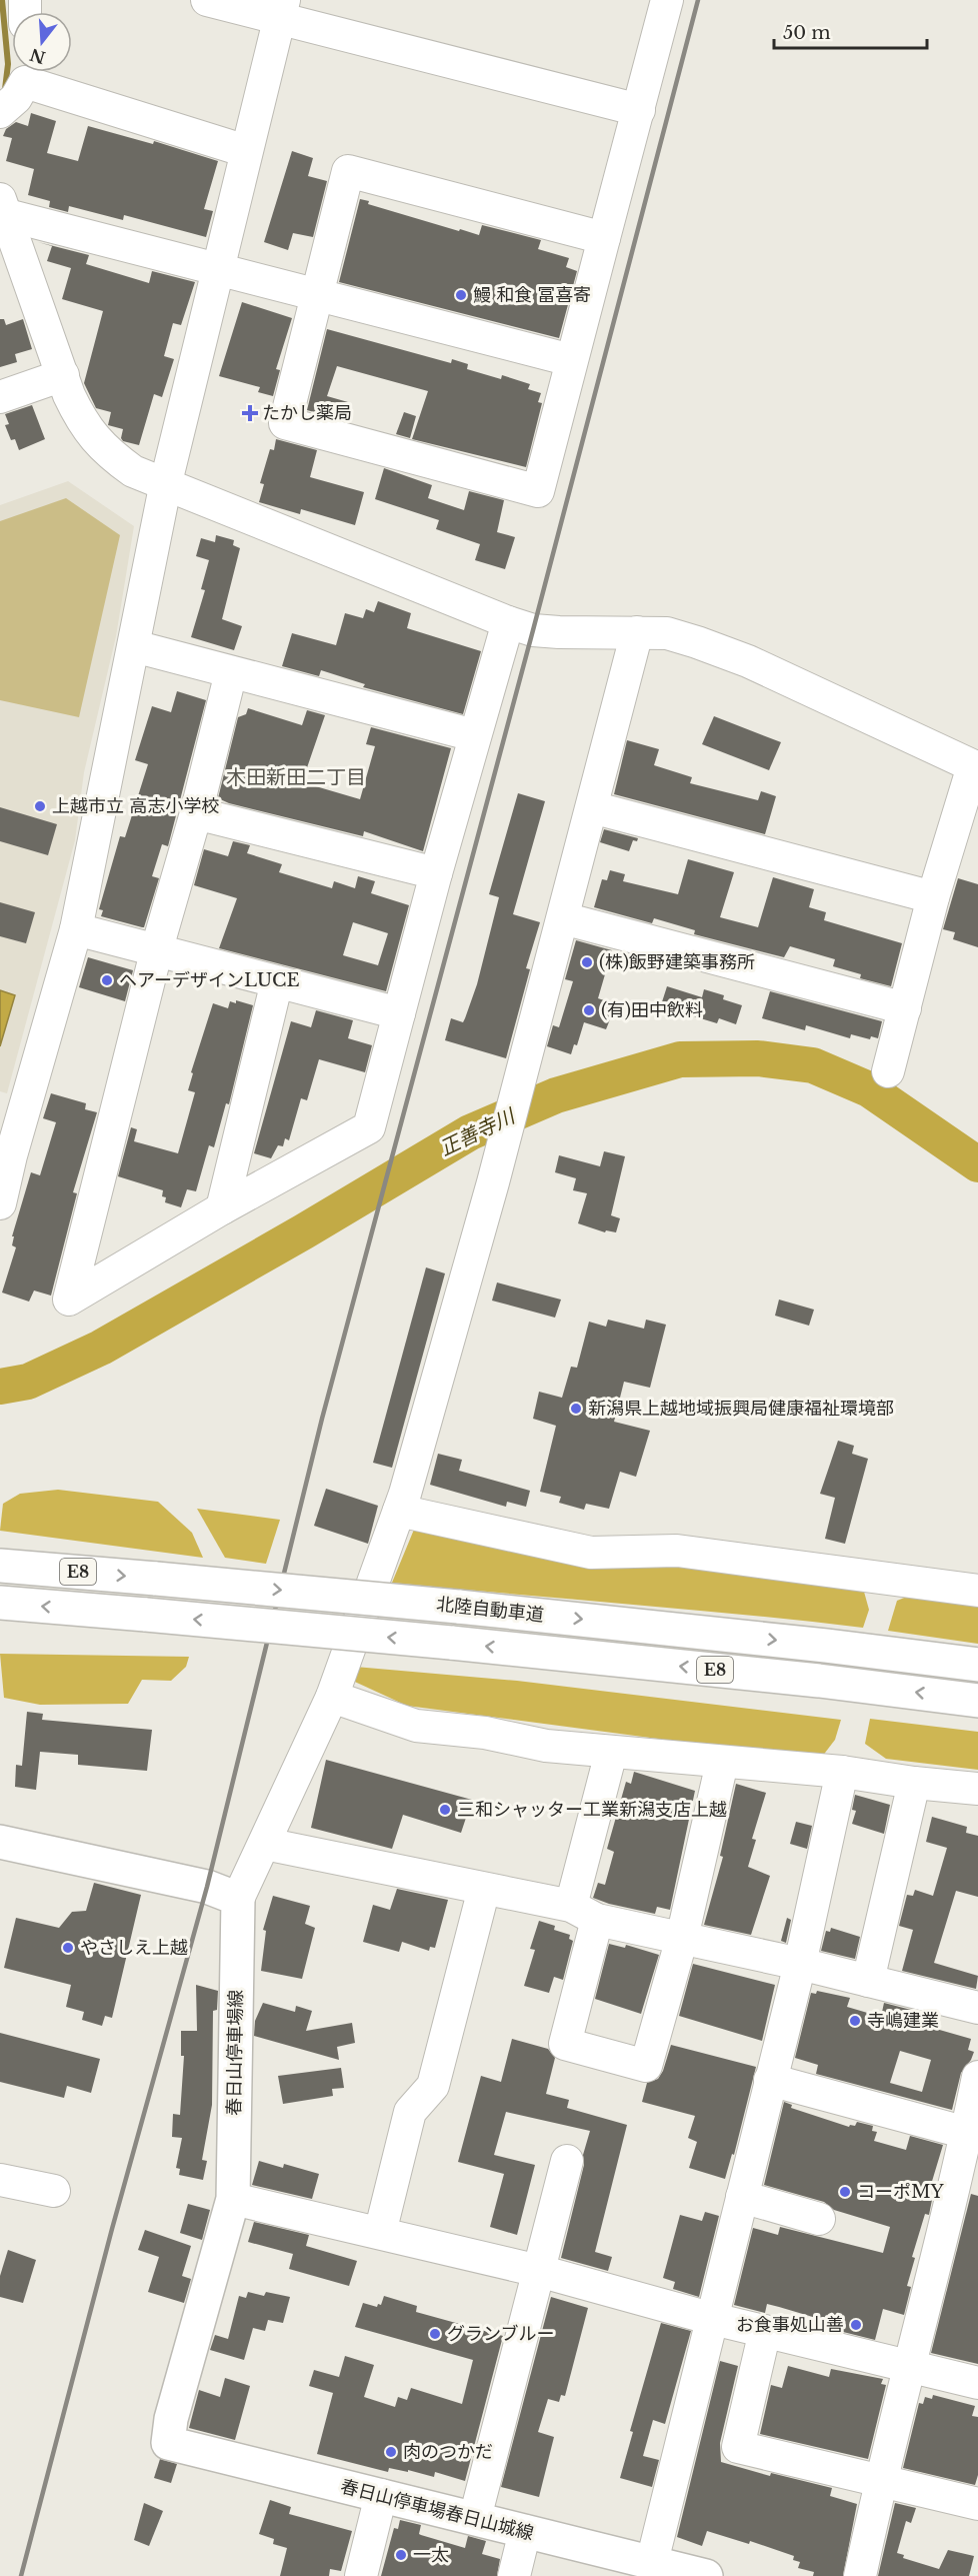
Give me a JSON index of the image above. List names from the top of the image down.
{
  "streets": {
    "main road": [
      "E8",
      "北陸自動車道",
      "春日山停車場線",
      "春日山停車場春日山城線"
    ]
  },
  "crossings": [
    ["春日山停車場線", "春日山停車場春日山城線"]
  ],
  "districts": ["木田新田二丁目"],
  "water": ["正善寺川"],
  "places": {
    "other": [
      "鰻 和食 冨喜寄",
      "上越市立 高志小学校",
      "(株)飯野建築事務所",
      "ヘアーデザインLUCE",
      "(有)田中飲料",
      "新潟県上越地域振興局健康福祉環境部",
      "三和シャッター工業新潟支店上越",
      "やさしえ上越",
      "寺嶋建業",
      "コーポMY",
      "お食事処山善",
      "グランブルー",
      "肉のつかだ",
      "一太"
    ],
    "health": ["たかし薬局"]
  },
  "scale_bar": "50 m",
  "north": "bottom"
}
